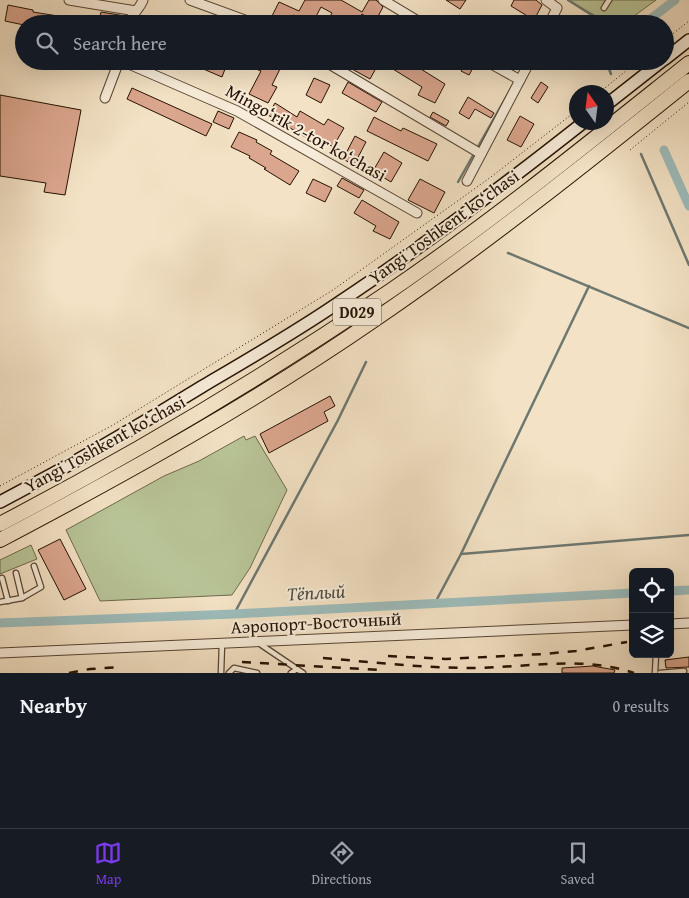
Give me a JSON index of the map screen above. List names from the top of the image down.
{
  "streets": {
    "highway": ["Yangi Toshkent ko‘chasi", "D029"],
    "street": ["Mingo‘rik 2-tor ko‘chasi", "Аэропорт-Восточный"]
  },
  "water": ["Тёплый"],
  "north": "top",
  "page": {
    "search": "Search here",
    "heading": ["Nearby", "0 results"],
    "nav": ["Map", "Directions", "Saved"]
  }
}
